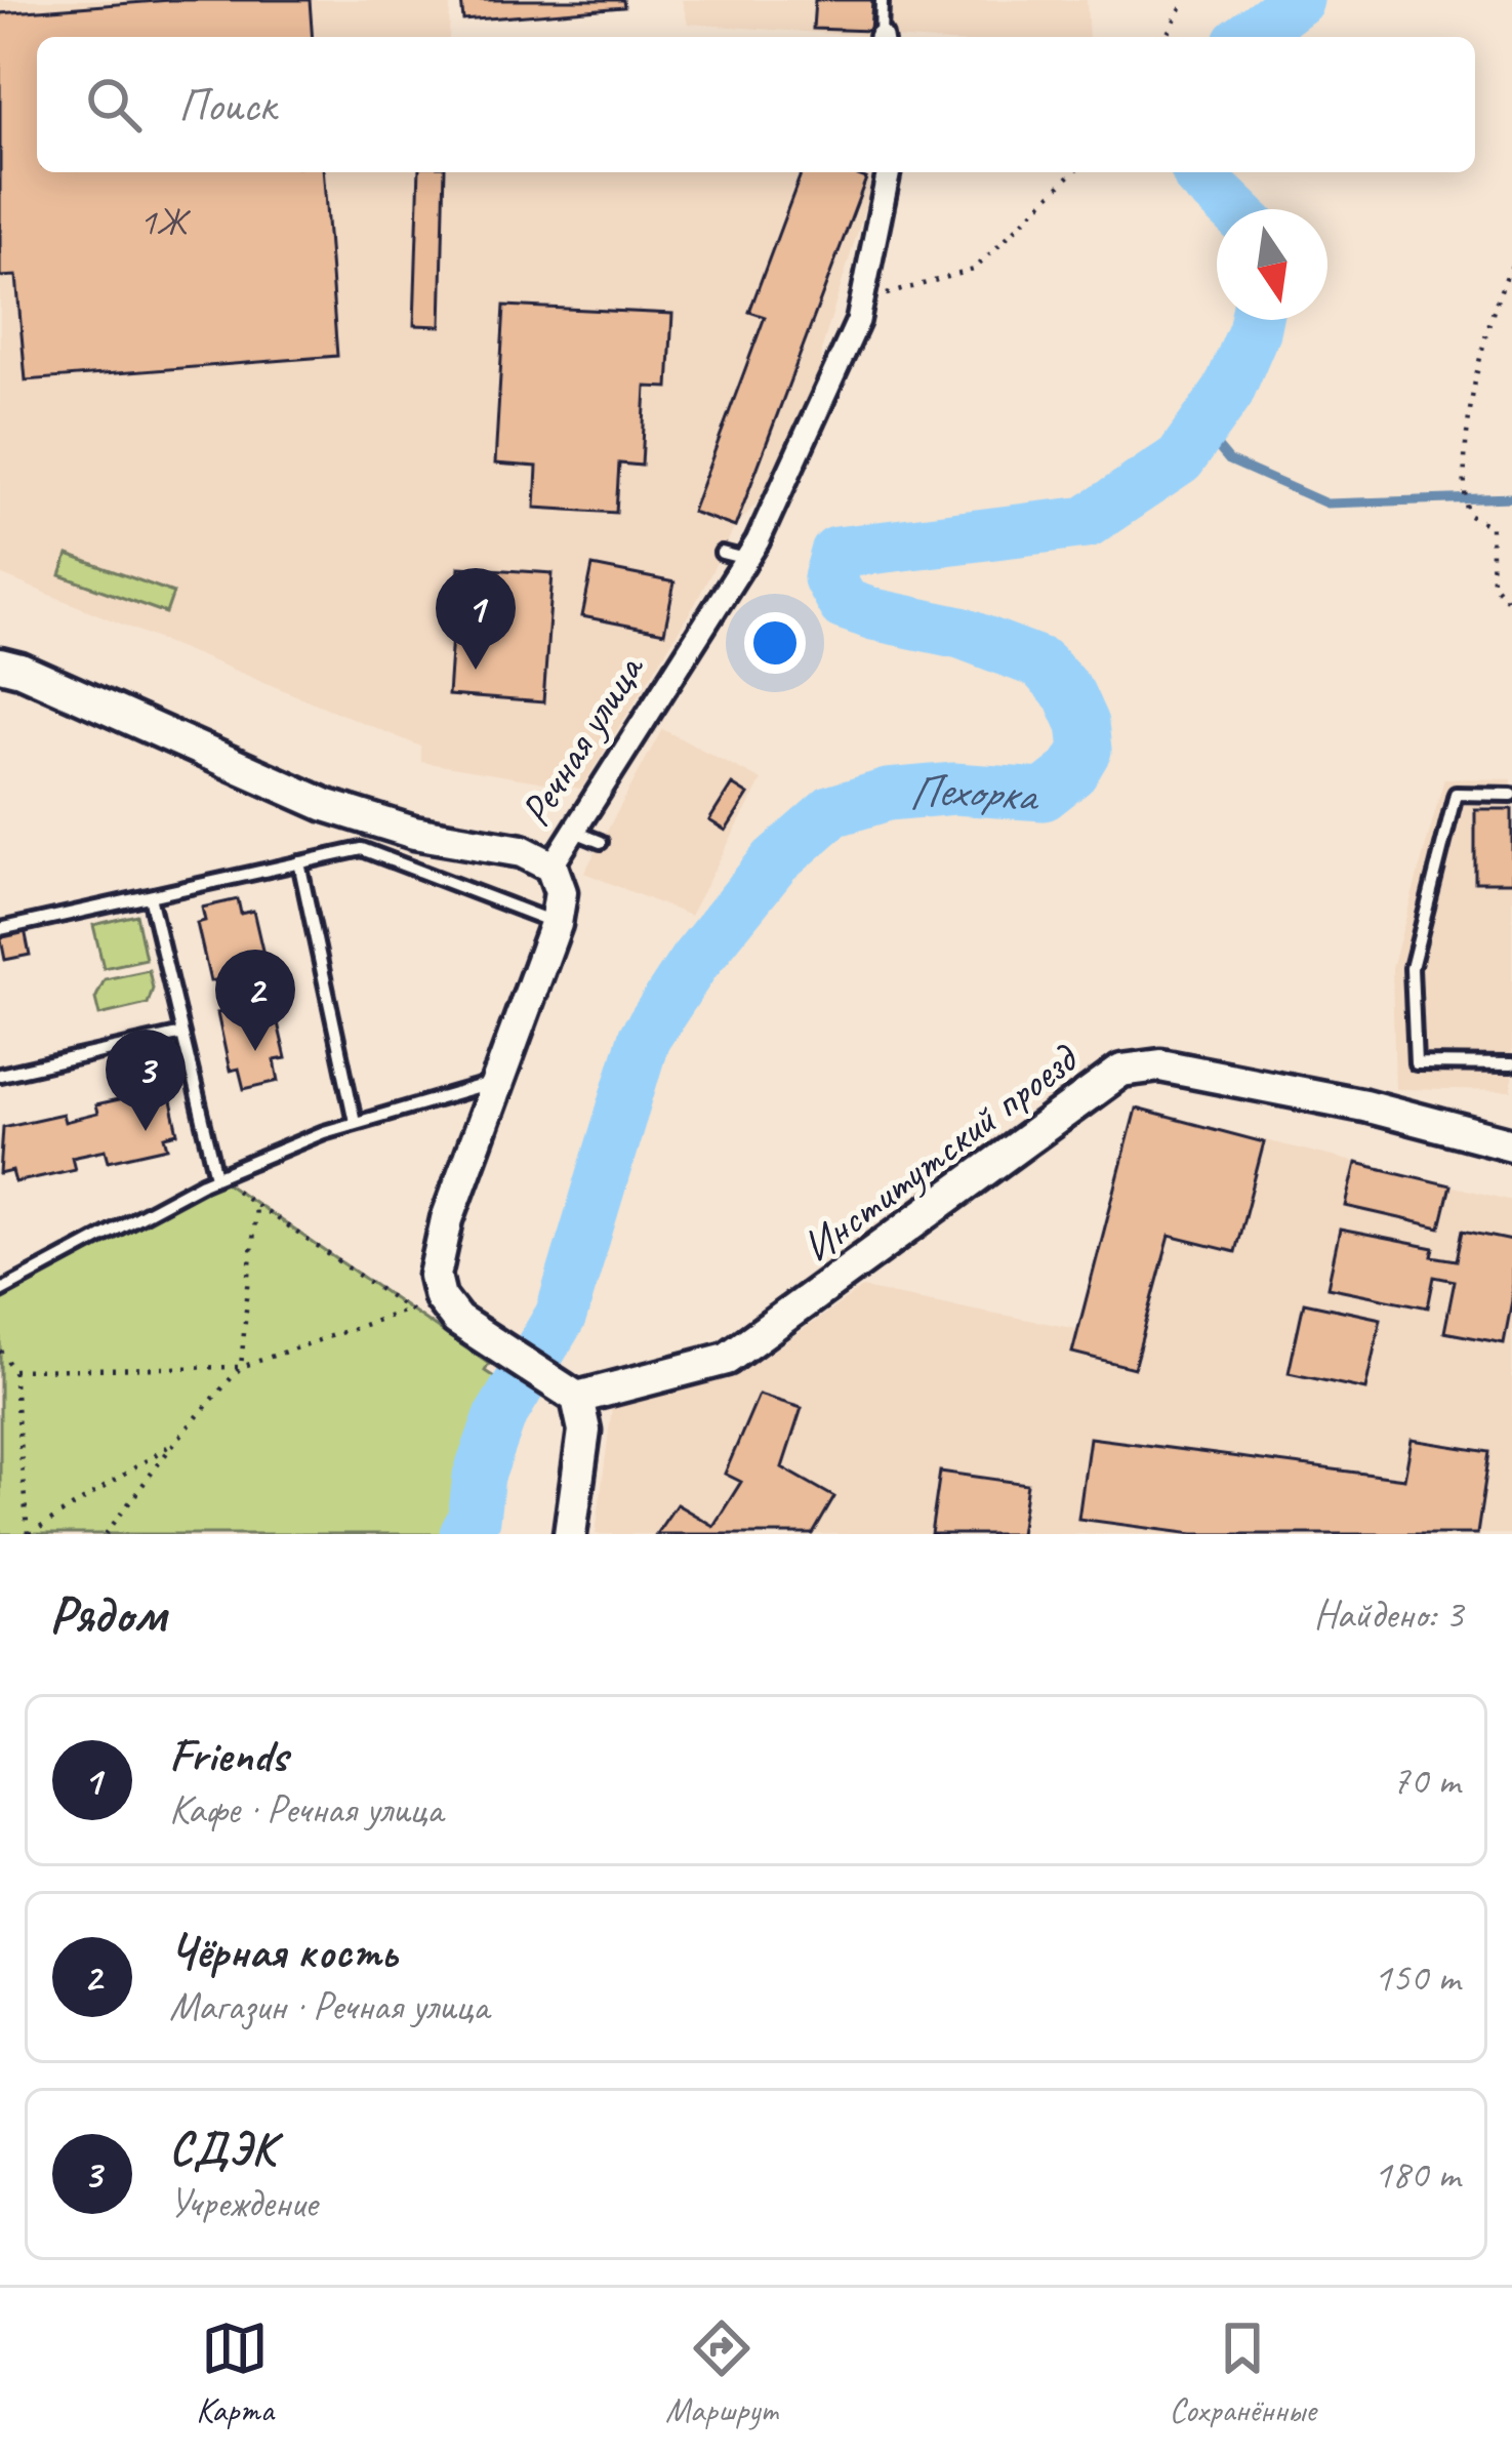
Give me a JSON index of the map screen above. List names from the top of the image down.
{
  "streets": {
    "street": ["Речная улица", "Институтский проезд"]
  },
  "crossings": [
    ["Речная улица", "Институтский проезд"]
  ],
  "water": ["Пехорка"],
  "house_numbers": ["1Ж"],
  "north": "bottom",
  "page": {
    "search": "Поиск",
    "pins": ["1", "2", "3"],
    "heading": ["Рядом", "Найдено: 3"],
    "list": [
      {
        "mark": "1",
        "name": "Friends",
        "note": "Кафе · Речная улица",
        "value": "70 m"
      },
      {
        "mark": "2",
        "name": "Чёрная кость",
        "note": "Магазин · Речная улица",
        "value": "150 m"
      },
      {
        "mark": "3",
        "name": "СДЭК",
        "note": "Учреждение",
        "value": "180 m"
      }
    ],
    "nav": ["Карта", "Маршрут", "Сохранённые"]
  }
}
